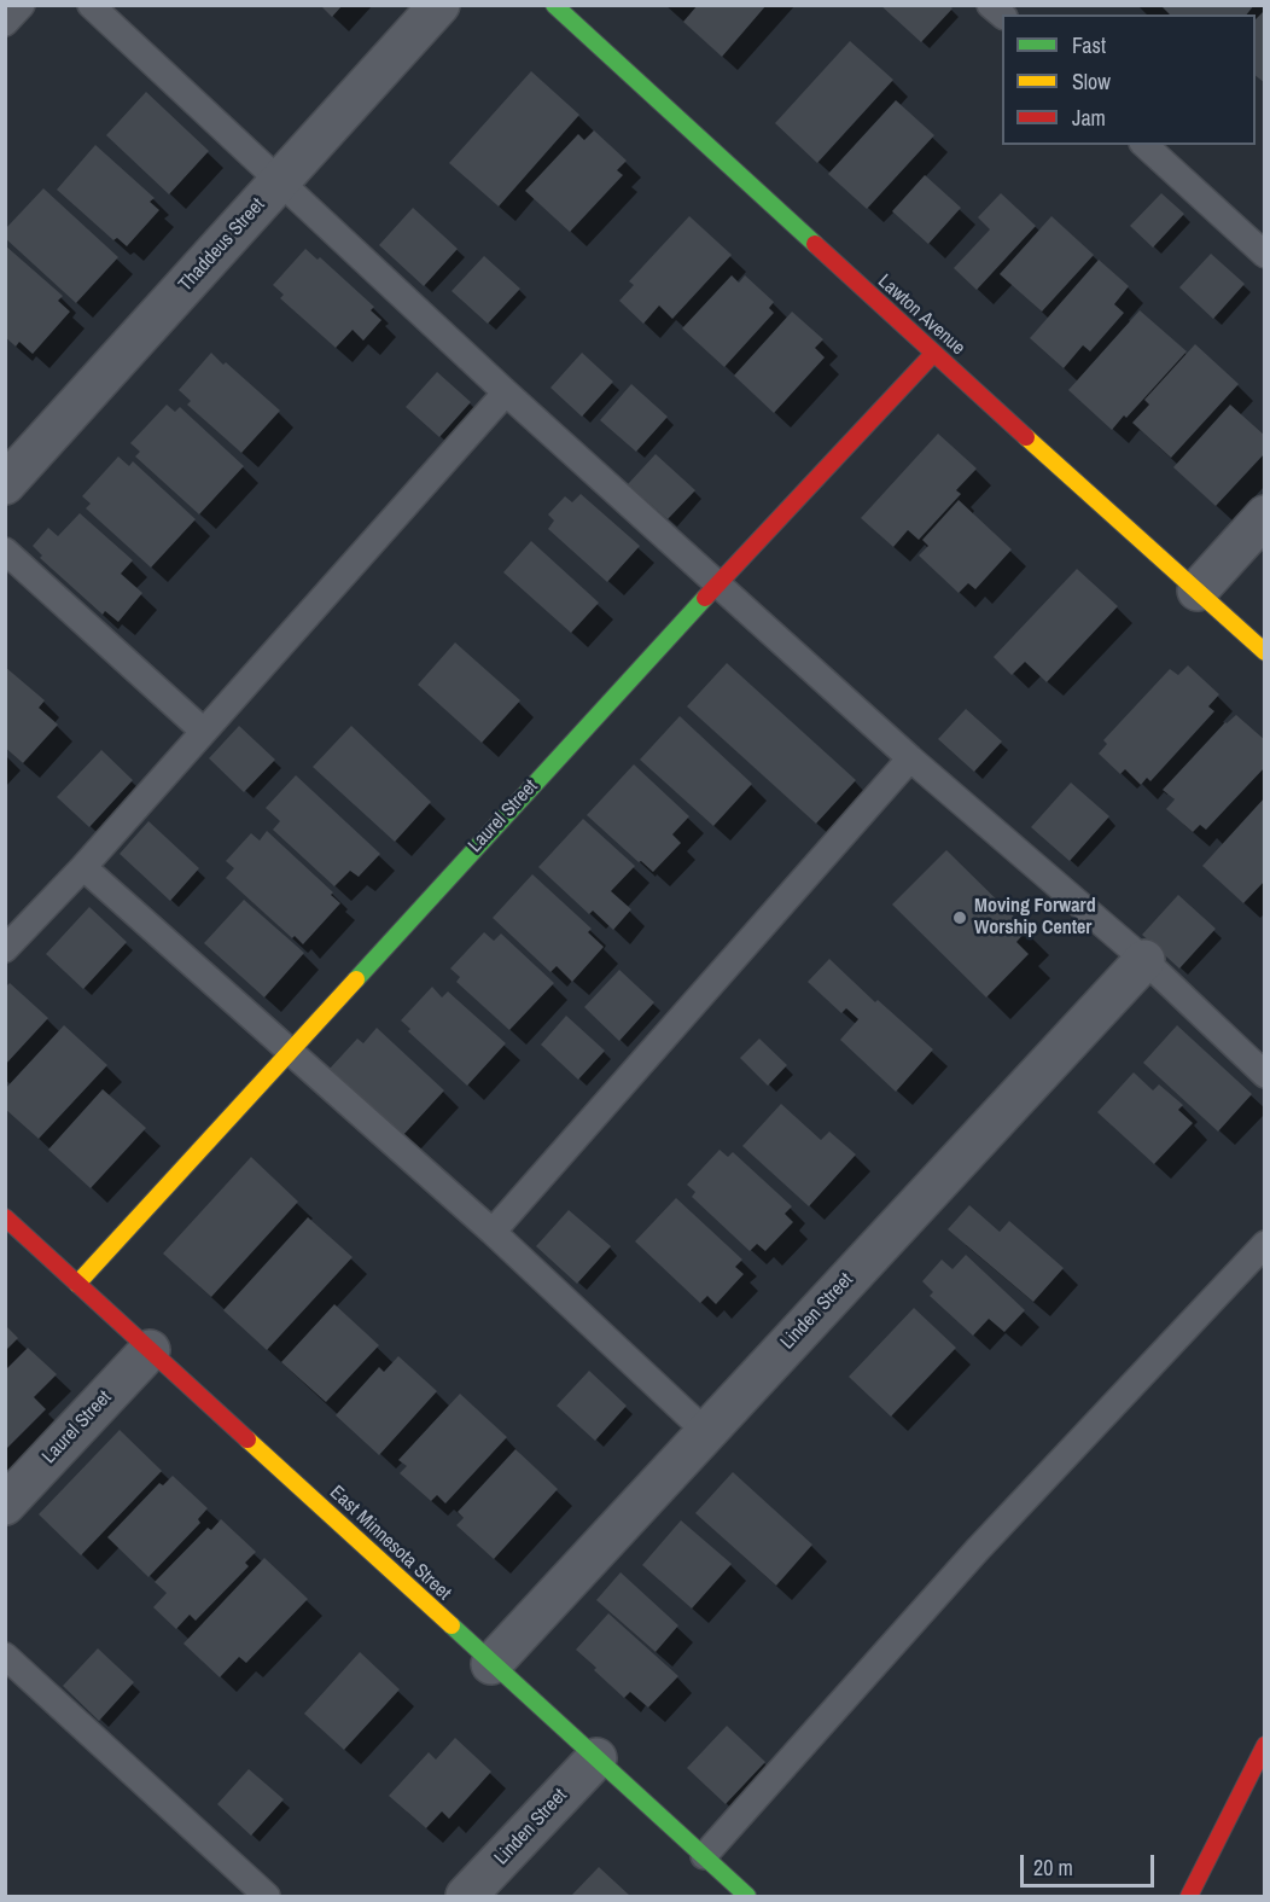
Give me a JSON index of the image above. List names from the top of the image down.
{
  "streets": {
    "main road": ["Lawton Avenue", "Laurel Street", "East Minnesota Street"],
    "street": ["Thaddeus Street", "Linden Street"]
  },
  "crossings": [
    ["Lawton Avenue", "Laurel Street"],
    ["Laurel Street", "East Minnesota Street"],
    ["Linden Street", "East Minnesota Street"]
  ],
  "places": ["Moving Forward Worship Center"],
  "legend": ["Fast", "Slow", "Jam"],
  "scale_bar": "20 m"
}
